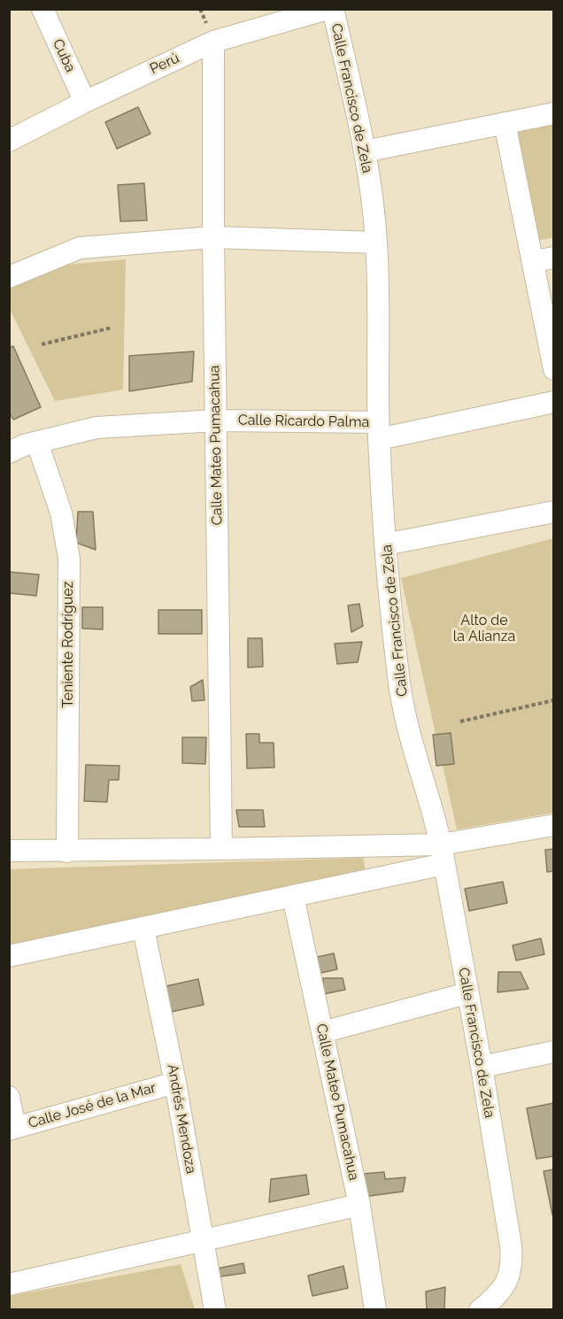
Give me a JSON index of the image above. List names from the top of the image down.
{
  "streets": {
    "street": [
      "Cuba",
      "Perú",
      "Calle Francisco de Zela",
      "Calle Ricardo Palma",
      "Calle Mateo Pumacahua",
      "Teniente Rodríguez",
      "Calle José de la Mar",
      "Andrés Mendoza"
    ]
  },
  "crossings": [
    ["Cuba", "Perú"],
    ["Perú", "Calle Mateo Pumacahua"],
    ["Calle Francisco de Zela", "Calle Ricardo Palma"],
    ["Calle Ricardo Palma", "Calle Mateo Pumacahua"],
    ["Calle Ricardo Palma", "Teniente Rodríguez"],
    ["Calle José de la Mar", "Andrés Mendoza"]
  ],
  "parks": ["Alto de la Alianza"]
}
